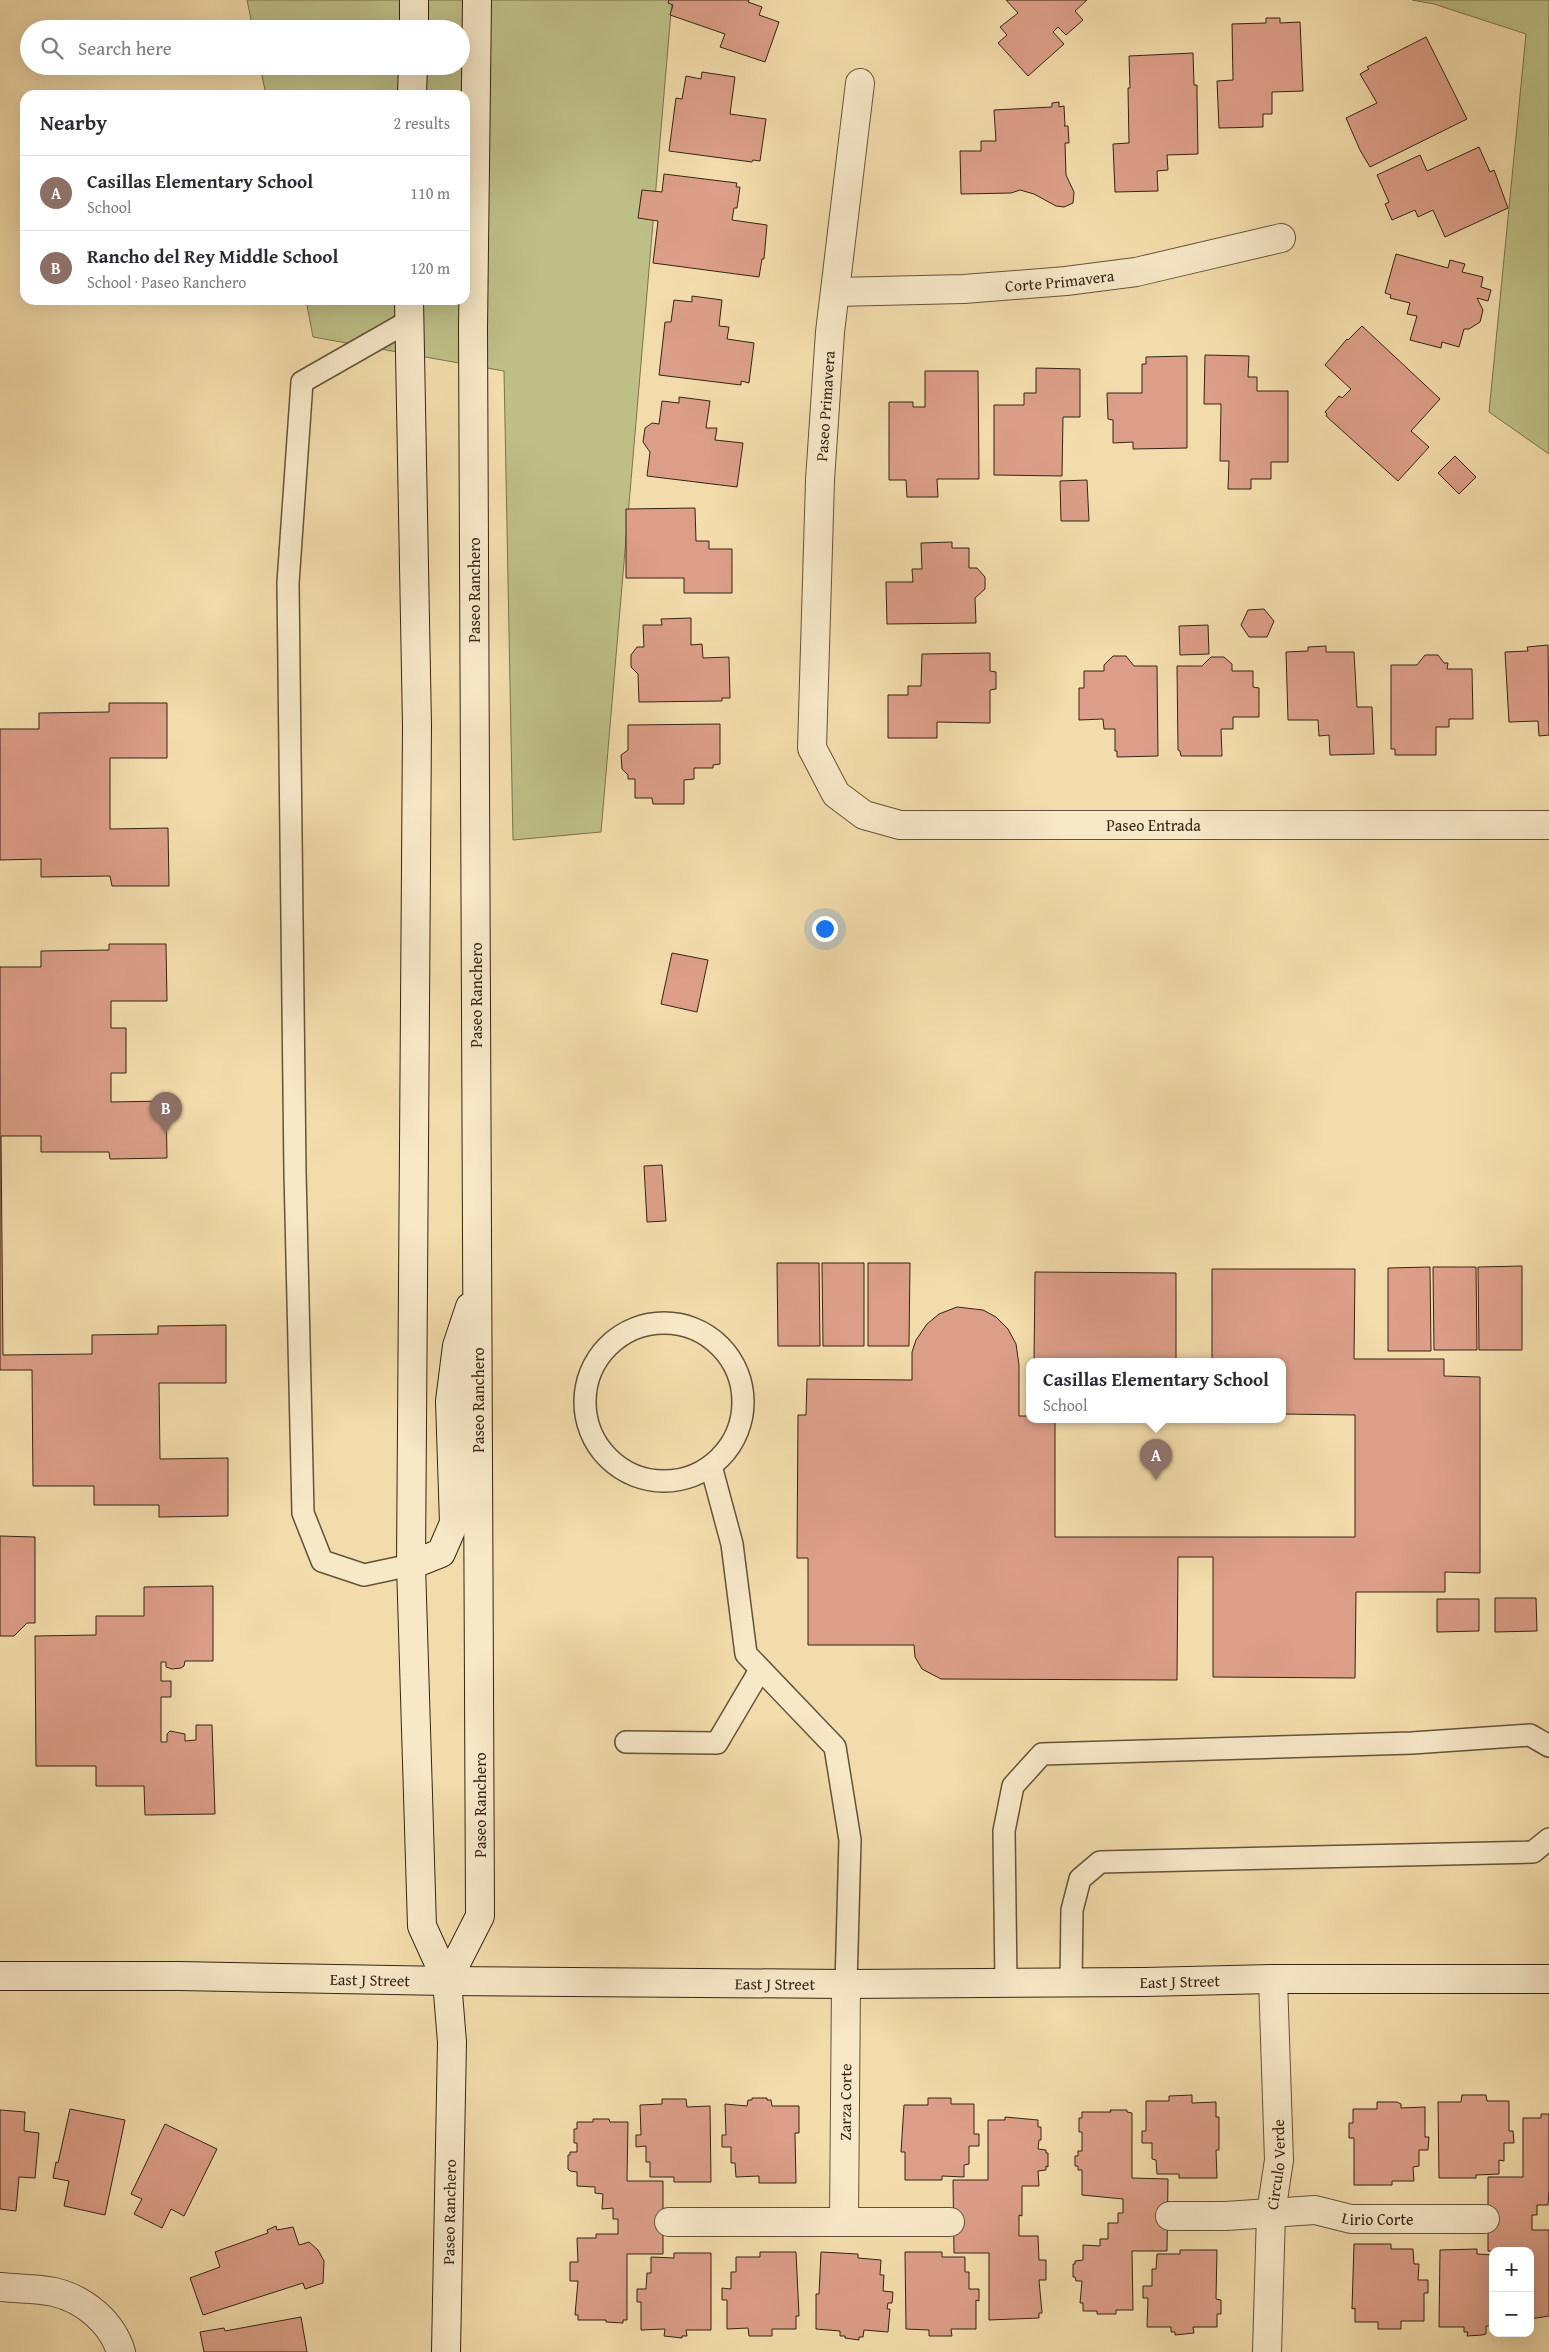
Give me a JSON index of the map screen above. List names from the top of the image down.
{
  "streets": {
    "street": [
      "Corte Primavera",
      "Paseo Primavera",
      "Paseo Ranchero",
      "Paseo Entrada",
      "East J Street",
      "Zarza Corte",
      "Circulo Verde",
      "Lirio Corte"
    ]
  },
  "crossings": [
    ["Corte Primavera", "Paseo Primavera"],
    ["Paseo Primavera", "Paseo Entrada"],
    ["Paseo Ranchero", "East J Street"],
    ["East J Street", "Zarza Corte"],
    ["East J Street", "Circulo Verde"],
    ["Circulo Verde", "Lirio Corte"]
  ],
  "page": {
    "search": "Search here",
    "heading": ["Nearby", "2 results"],
    "list": [
      {
        "mark": "A",
        "name": "Casillas Elementary School",
        "note": "School",
        "value": "110 m"
      },
      {
        "mark": "B",
        "name": "Rancho del Rey Middle School",
        "note": "School · Paseo Ranchero",
        "value": "120 m"
      }
    ],
    "pins": ["B", "A"],
    "popup": ["Casillas Elementary School", "School"],
    "map_buttons": ["+", "−"]
  }
}
